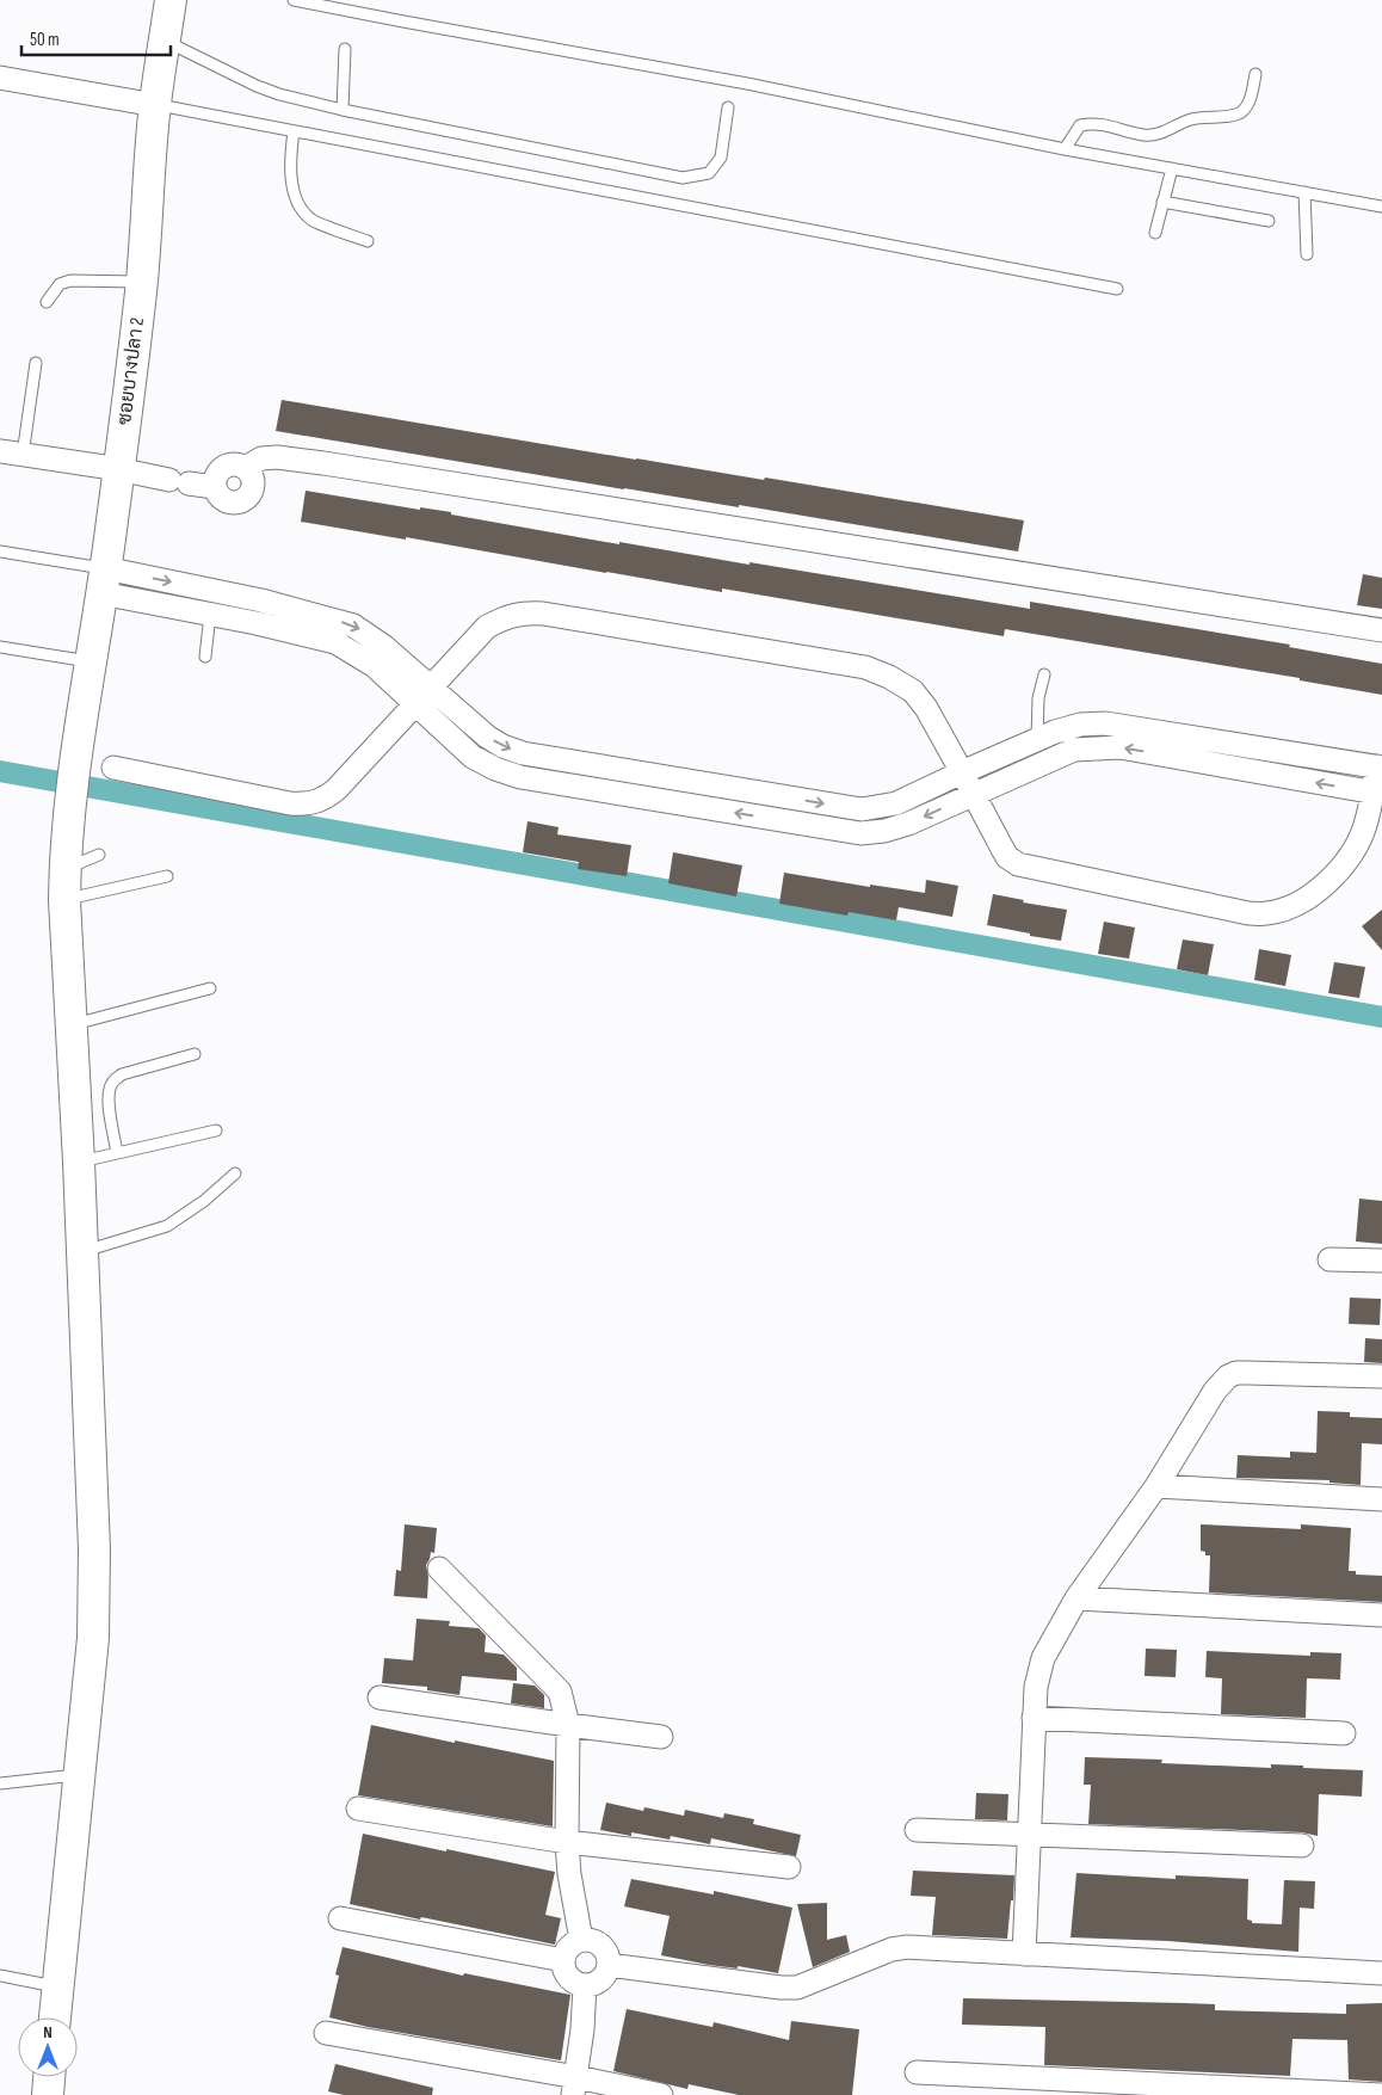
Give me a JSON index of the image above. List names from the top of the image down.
{
  "streets": {
    "street": ["ซอยบางปลา 2"]
  },
  "scale_bar": "50 m",
  "north": "top"
}
